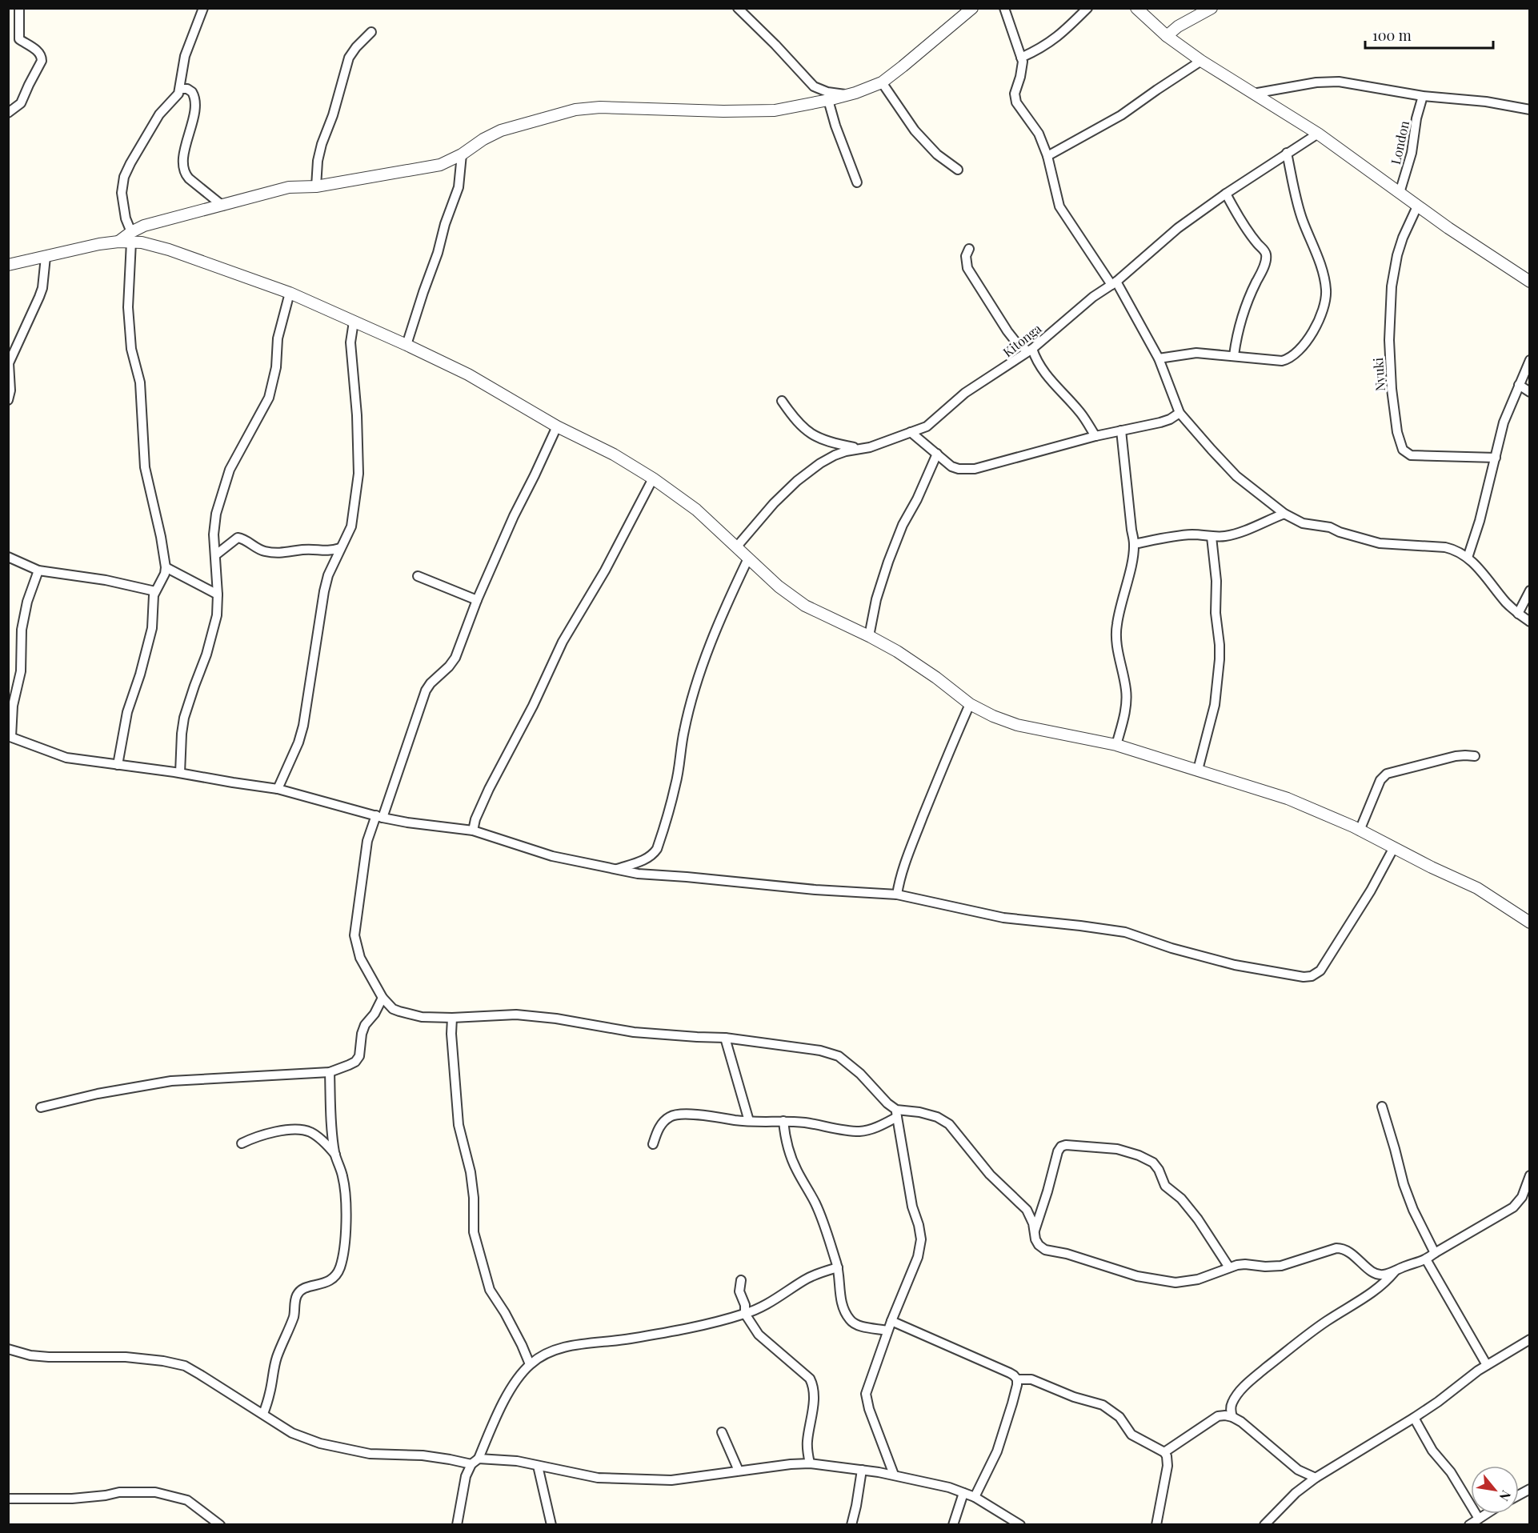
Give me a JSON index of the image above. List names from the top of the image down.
{
  "streets": {
    "street": ["London", "Kitonga", "Nyuki"]
  },
  "scale_bar": "100 m",
  "north": "bottom right"
}
